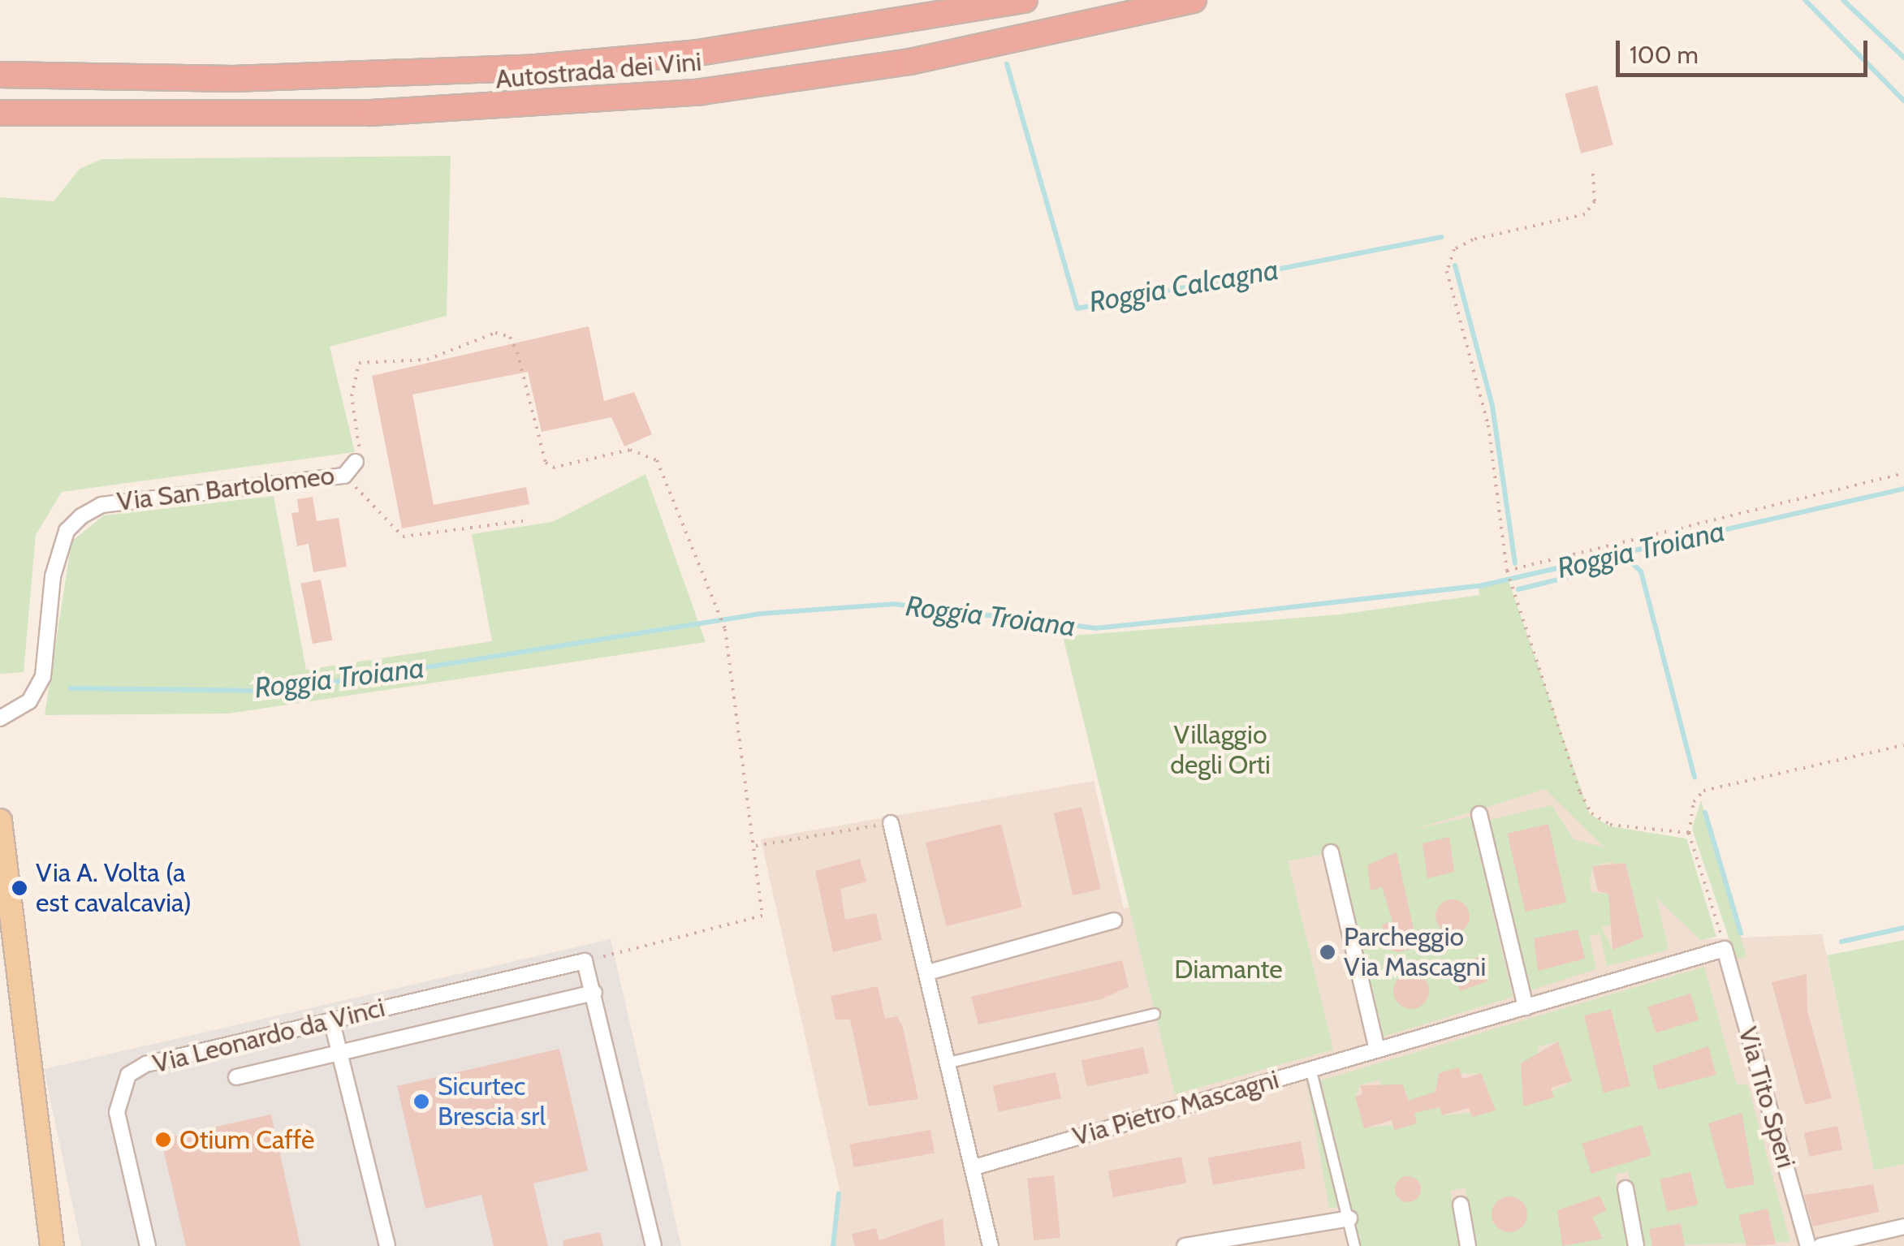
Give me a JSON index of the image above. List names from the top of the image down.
{
  "streets": {
    "highway": ["Autostrada dei Vini"],
    "street": [
      "Via San Bartolomeo",
      "Via Leonardo da Vinci",
      "Via Tito Speri",
      "Via Pietro Mascagni"
    ]
  },
  "crossings": [
    ["Via Tito Speri", "Via Pietro Mascagni"]
  ],
  "water": ["Roggia Calcagna", "Roggia Troiana"],
  "parks": ["Villaggio degli Orti", "Diamante"],
  "places": [
    "Via A. Volta (a est cavalcavia)",
    "Parcheggio Via Mascagni",
    "Sicurtec Brescia srl",
    "Otium Caffè"
  ],
  "scale_bar": "100 m"
}
